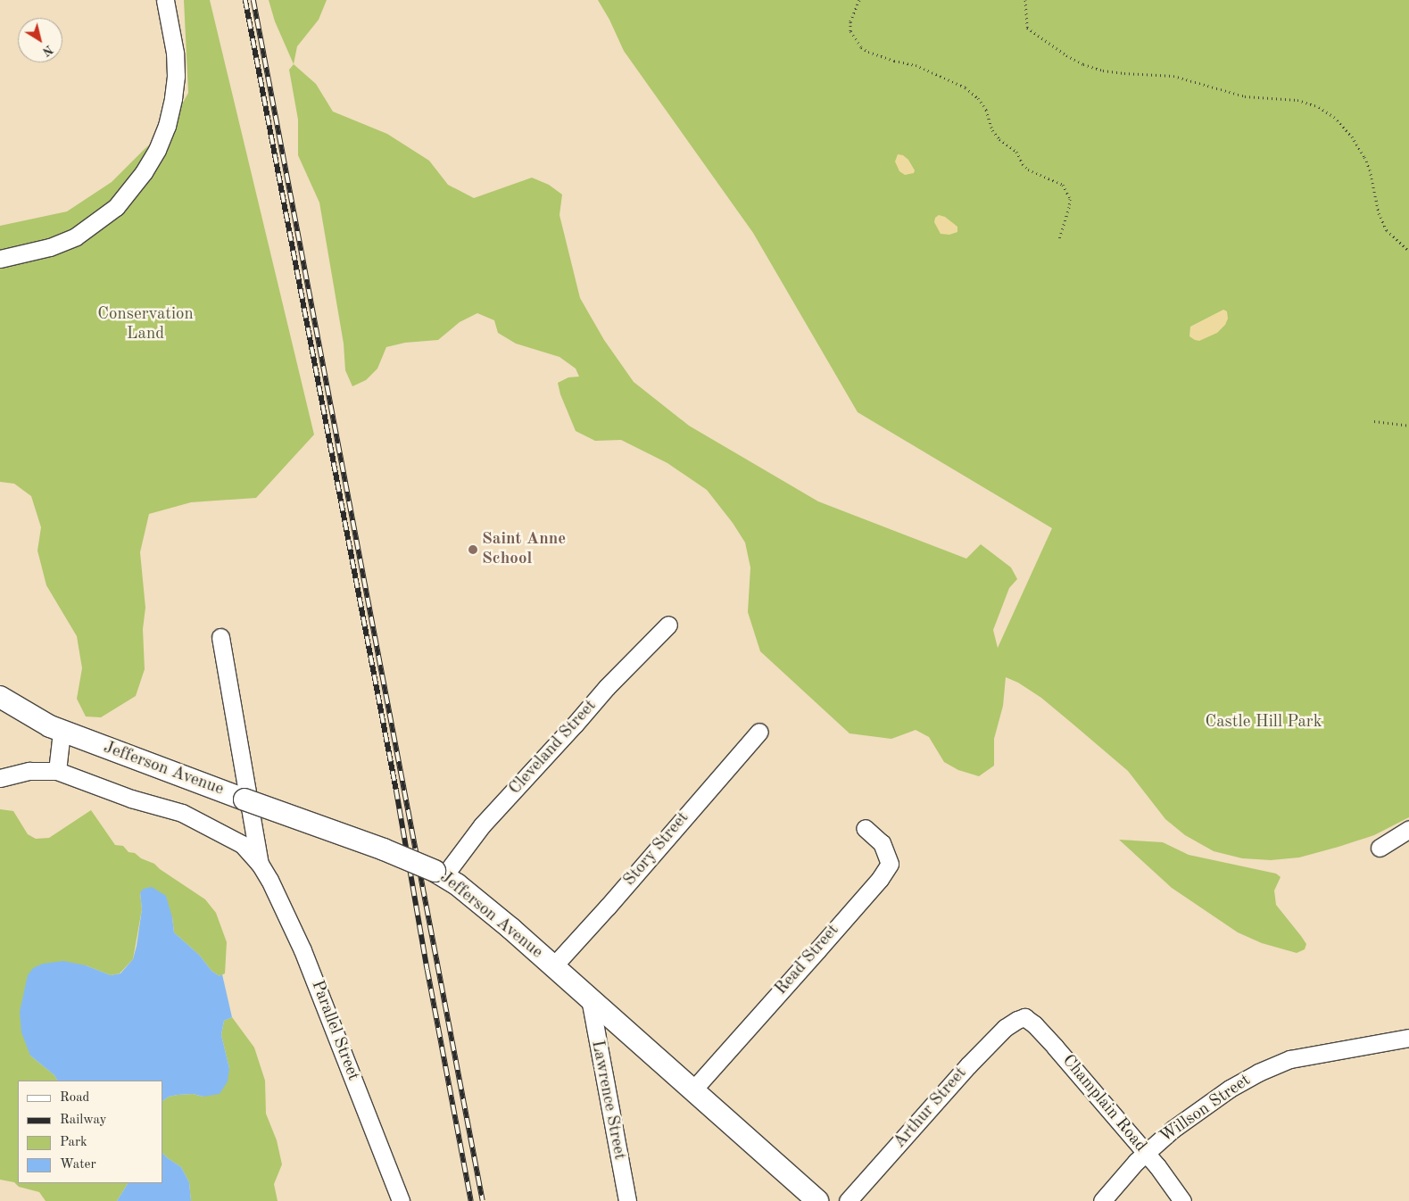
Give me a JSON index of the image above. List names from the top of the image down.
{
  "streets": {
    "main road": ["Jefferson Avenue"],
    "street": [
      "Cleveland Street",
      "Story Street",
      "Read Street",
      "Parallel Street",
      "Lawrence Street",
      "Champlain Road",
      "Arthur Street",
      "Willson Street"
    ]
  },
  "crossings": [
    ["Cleveland Street", "Jefferson Avenue"],
    ["Jefferson Avenue", "Story Street"],
    ["Jefferson Avenue", "Read Street"],
    ["Jefferson Avenue", "Lawrence Street"],
    ["Champlain Road", "Arthur Street"],
    ["Champlain Road", "Willson Street"]
  ],
  "parks": ["Conservation Land", "Castle Hill Park"],
  "places": ["Saint Anne School"],
  "legend": [
    "Road",
    "Railway",
    "Park",
    "Water"
  ],
  "north": "bottom right"
}
